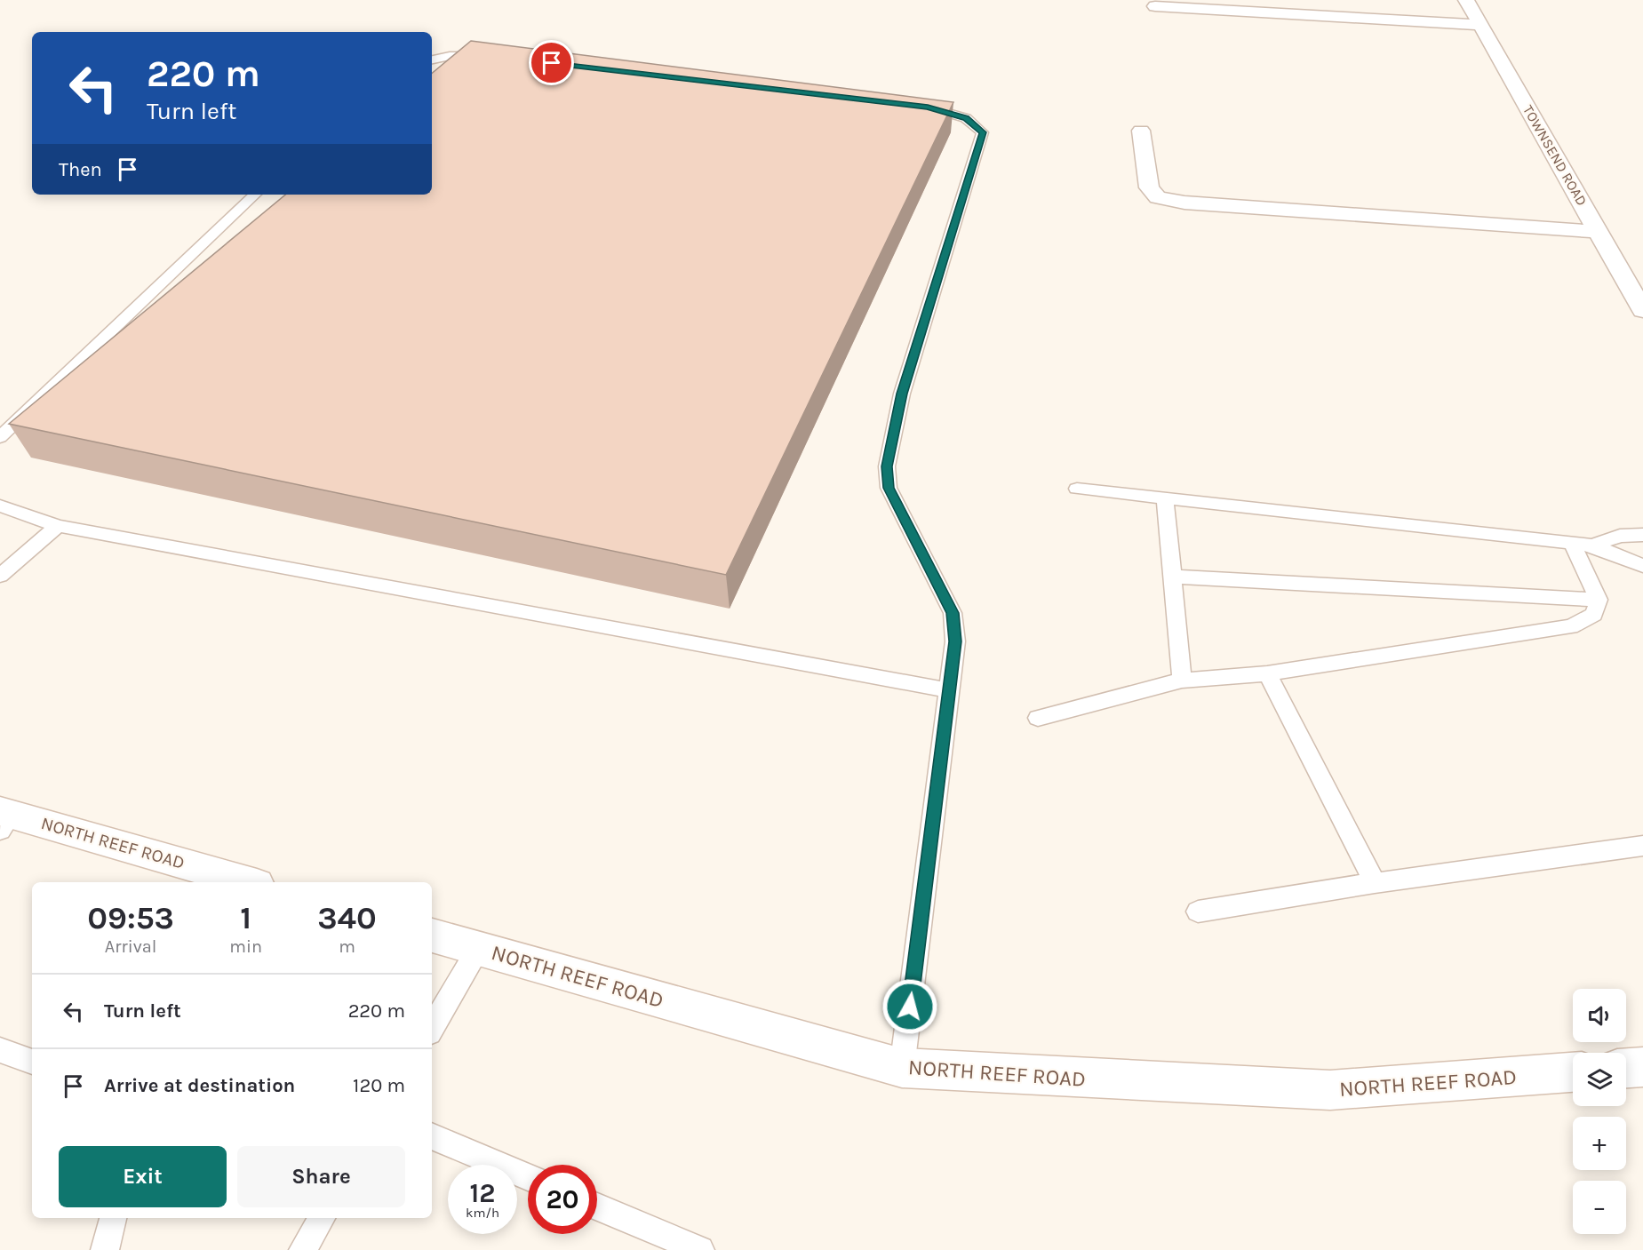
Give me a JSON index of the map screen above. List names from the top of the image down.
{
  "streets": {
    "street": ["TOWNSEND ROAD", "NORTH REEF ROAD"]
  },
  "page": {
    "turn": ["220 m", "Turn left"],
    "then": "Then",
    "eta": [
      "09:53",
      "Arrival",
      "1",
      "min",
      "340",
      "m"
    ],
    "list": [
      {
        "name": "Turn left",
        "value": "220 m"
      },
      {
        "name": "Arrive at destination",
        "value": "120 m"
      }
    ],
    "map_buttons": ["+", "−"],
    "buttons": ["Exit", "Share"],
    "speed": "12 km/h",
    "limit": "20"
  }
}
